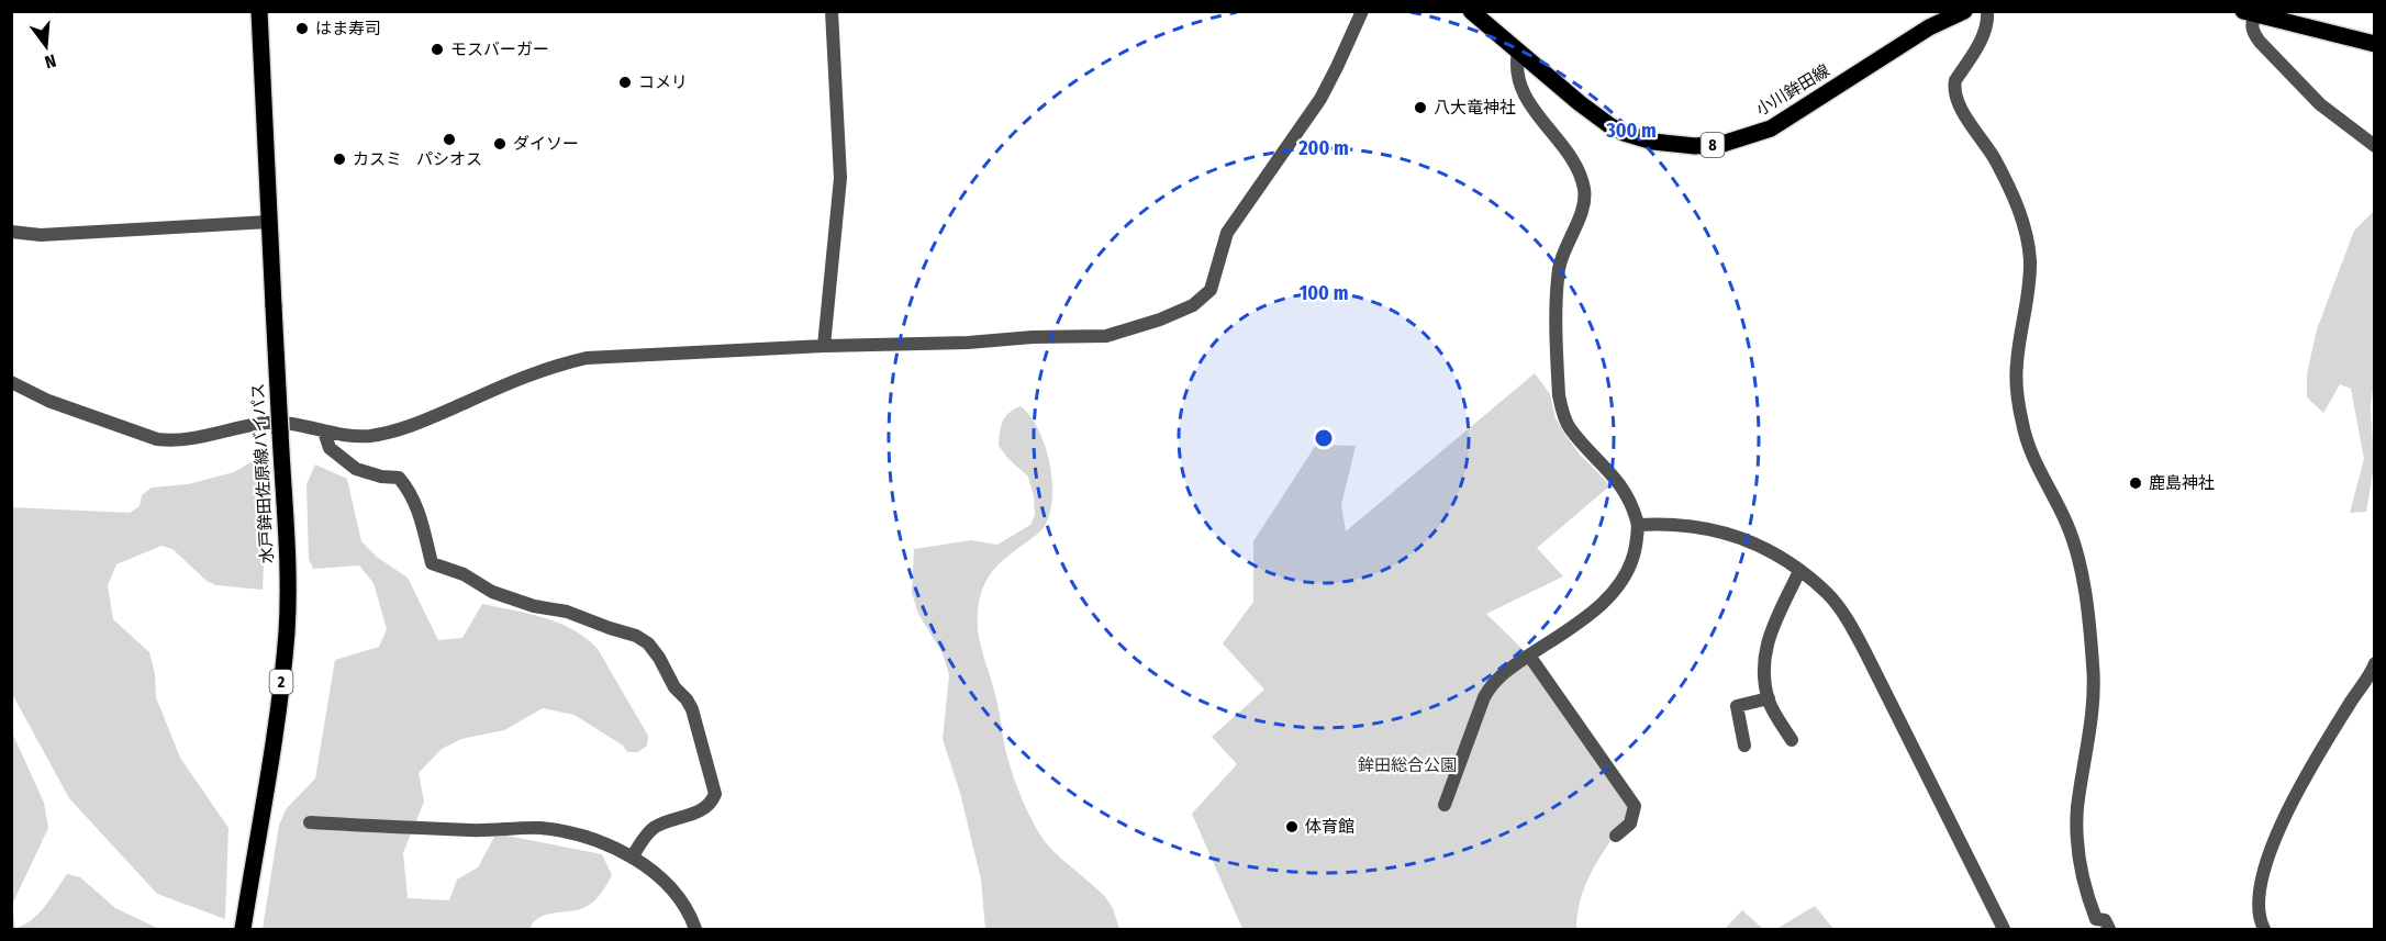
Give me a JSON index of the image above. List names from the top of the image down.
{
  "streets": {
    "main road": [
      "小川鉾田線",
      "8",
      "水戸鉾田佐原線バイパス",
      "2"
    ]
  },
  "parks": ["鉾田総合公園"],
  "places": [
    "はま寿司",
    "モスバーガー",
    "コメリ",
    "八大竜神社",
    "パシオス",
    "ダイソー",
    "カスミ",
    "鹿島神社",
    "体育館"
  ],
  "north": "bottom",
  "rings": ["300 m", "200 m", "100 m"]
}
